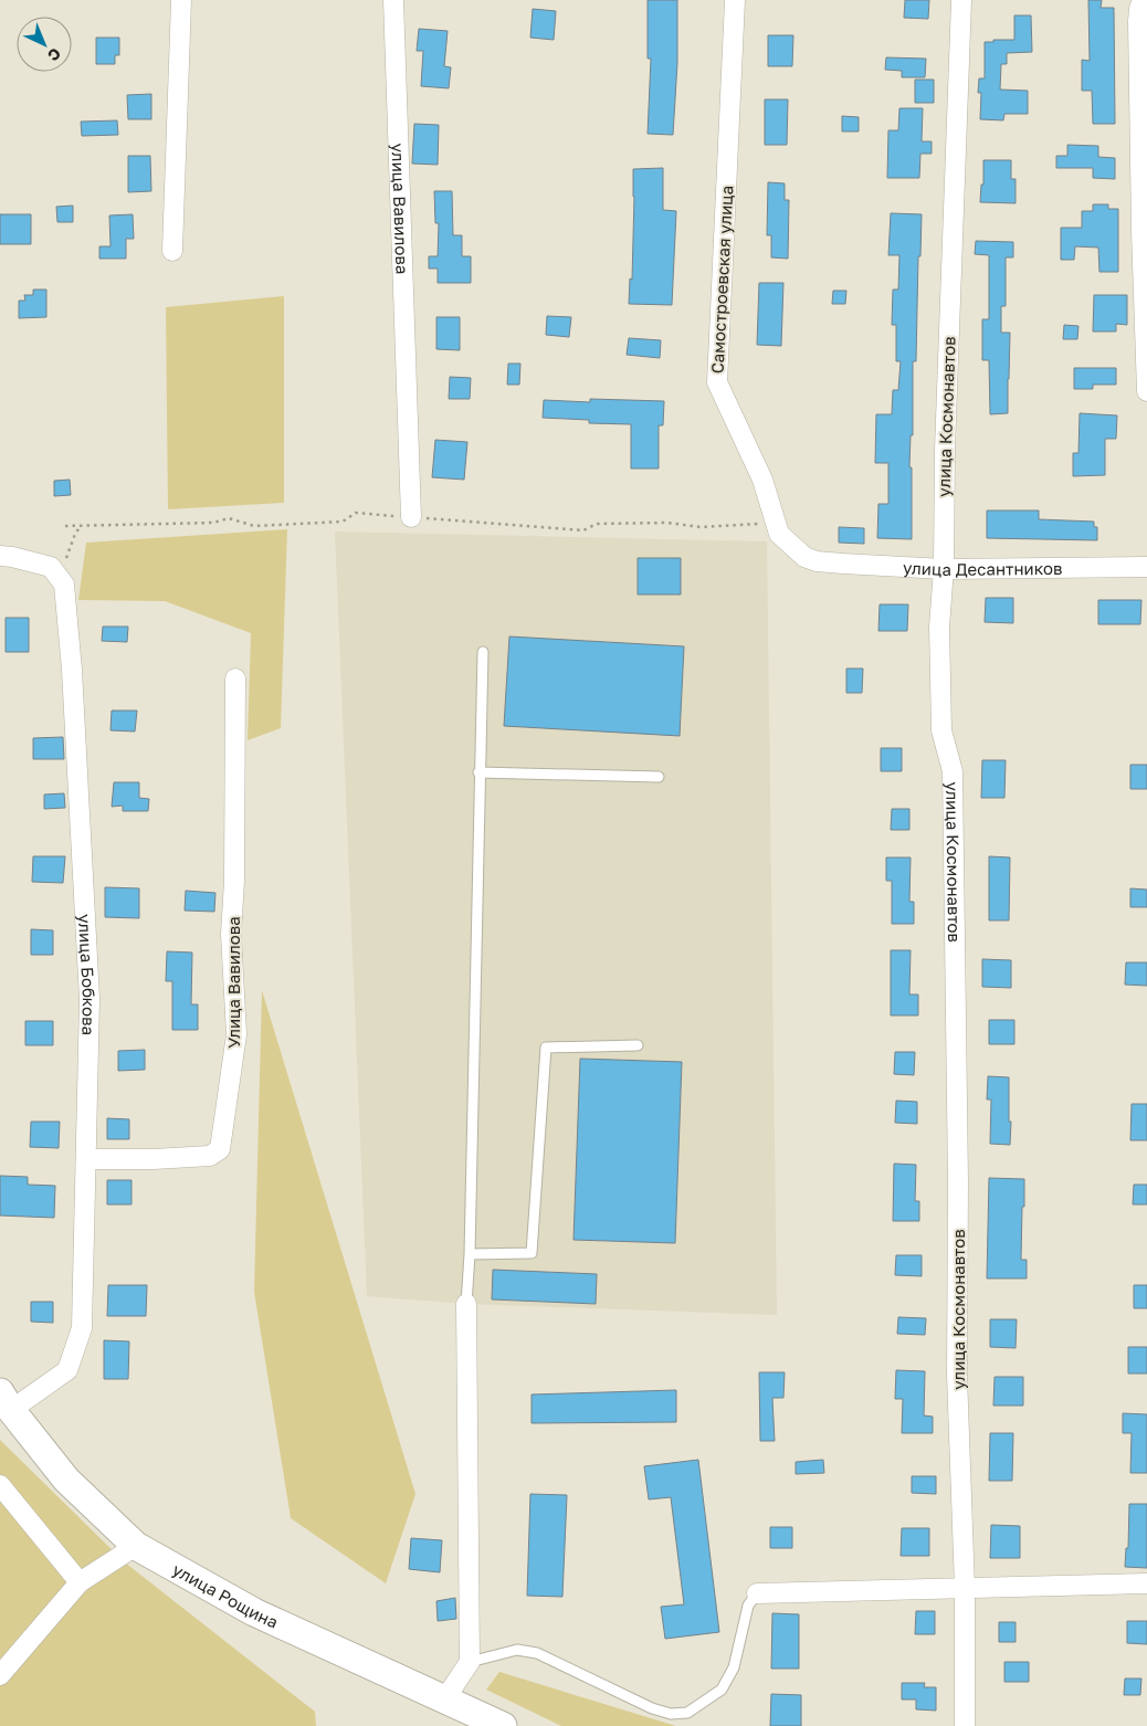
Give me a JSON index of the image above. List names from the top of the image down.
{
  "streets": {
    "street": [
      "улица Вавилова",
      "Самостроевская улица",
      "улица Космонавтов",
      "улица Десантников",
      "улица Бобкова",
      "Улица Вавилова",
      "улица Рощина"
    ]
  },
  "crossings": [
    ["Самостроевская улица", "улица Десантников"],
    ["улица Космонавтов", "улица Десантников"],
    ["улица Бобкова", "Улица Вавилова"],
    ["улица Бобкова", "улица Рощина"]
  ],
  "north": "bottom right"
}
